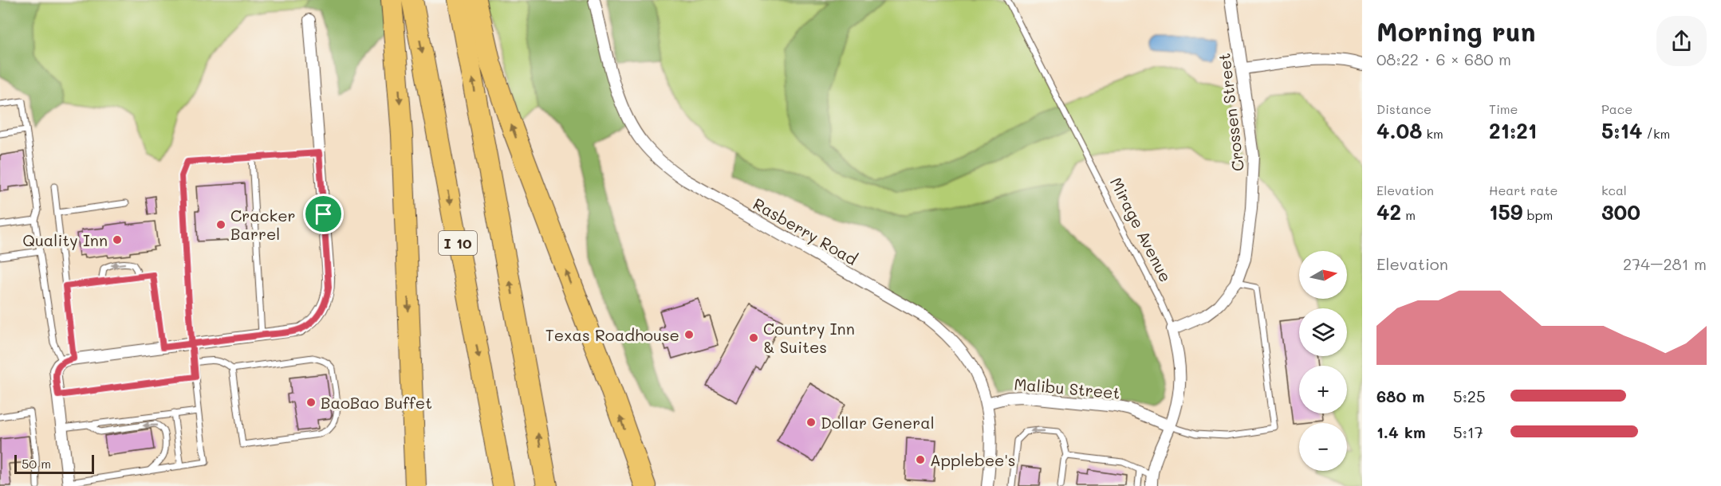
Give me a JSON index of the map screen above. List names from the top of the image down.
{
  "streets": {
    "highway": ["I 10"],
    "street": [
      "Crossen Street",
      "Mirage Avenue",
      "Rasberry Road",
      "Malibu Street"
    ]
  },
  "crossings": [
    ["Crossen Street", "Mirage Avenue"],
    ["Mirage Avenue", "Malibu Street"],
    ["Rasberry Road", "Malibu Street"]
  ],
  "places": [
    "Cracker Barrel",
    "Quality Inn",
    "Texas Roadhouse",
    "Country Inn & Suites",
    "BaoBao Buffet",
    "Dollar General",
    "Applebee's"
  ],
  "scale_bar": "50 m",
  "north": "right",
  "page": {
    "heading": ["Morning run", "08:22 · 6 × 680 m"],
    "stats": [
      ["Distance", "4.08 km"],
      ["Time", "21:21"],
      ["Pace", "5:14 /km"],
      ["Elevation", "42 m"],
      ["Heart rate", "159 bpm"],
      ["kcal", "300"]
    ],
    "chart": ["Elevation", "274–281 m"],
    "map_buttons": ["+", "−"],
    "list": [
      {
        "name": "680 m",
        "note": "5:25"
      },
      {
        "name": "1.4 km",
        "note": "5:17"
      }
    ],
    "scale": "50 m"
  }
}
